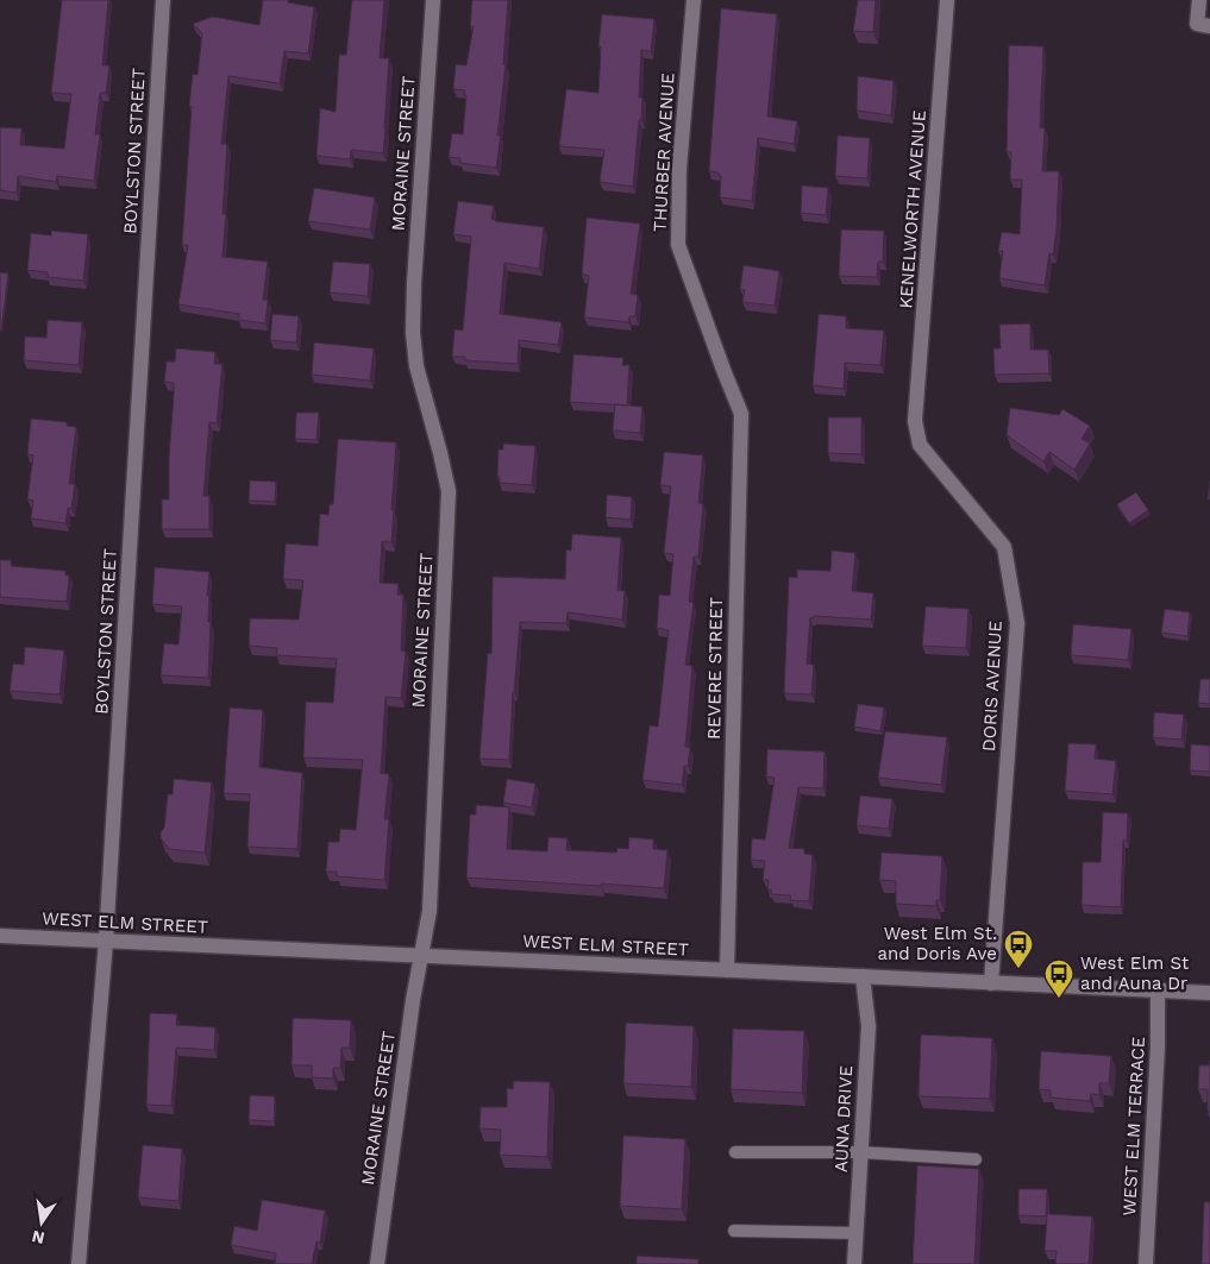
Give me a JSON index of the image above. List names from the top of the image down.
{
  "streets": {
    "street": [
      "BOYLSTON STREET",
      "THURBER AVENUE",
      "MORAINE STREET",
      "KENELWORTH AVENUE",
      "REVERE STREET",
      "DORIS AVENUE",
      "WEST ELM STREET",
      "AUNA DRIVE",
      "WEST ELM TERRACE"
    ]
  },
  "crossings": [
    ["BOYLSTON STREET", "WEST ELM STREET"],
    ["THURBER AVENUE", "REVERE STREET"],
    ["MORAINE STREET", "WEST ELM STREET"],
    ["KENELWORTH AVENUE", "DORIS AVENUE"],
    ["REVERE STREET", "WEST ELM STREET"],
    ["DORIS AVENUE", "WEST ELM STREET"],
    ["WEST ELM STREET", "AUNA DRIVE"],
    ["WEST ELM STREET", "WEST ELM TERRACE"]
  ],
  "places": {
    "bus stop": ["West Elm St. and Doris Ave", "West Elm St and Auna Dr"]
  },
  "north": "bottom"
}
